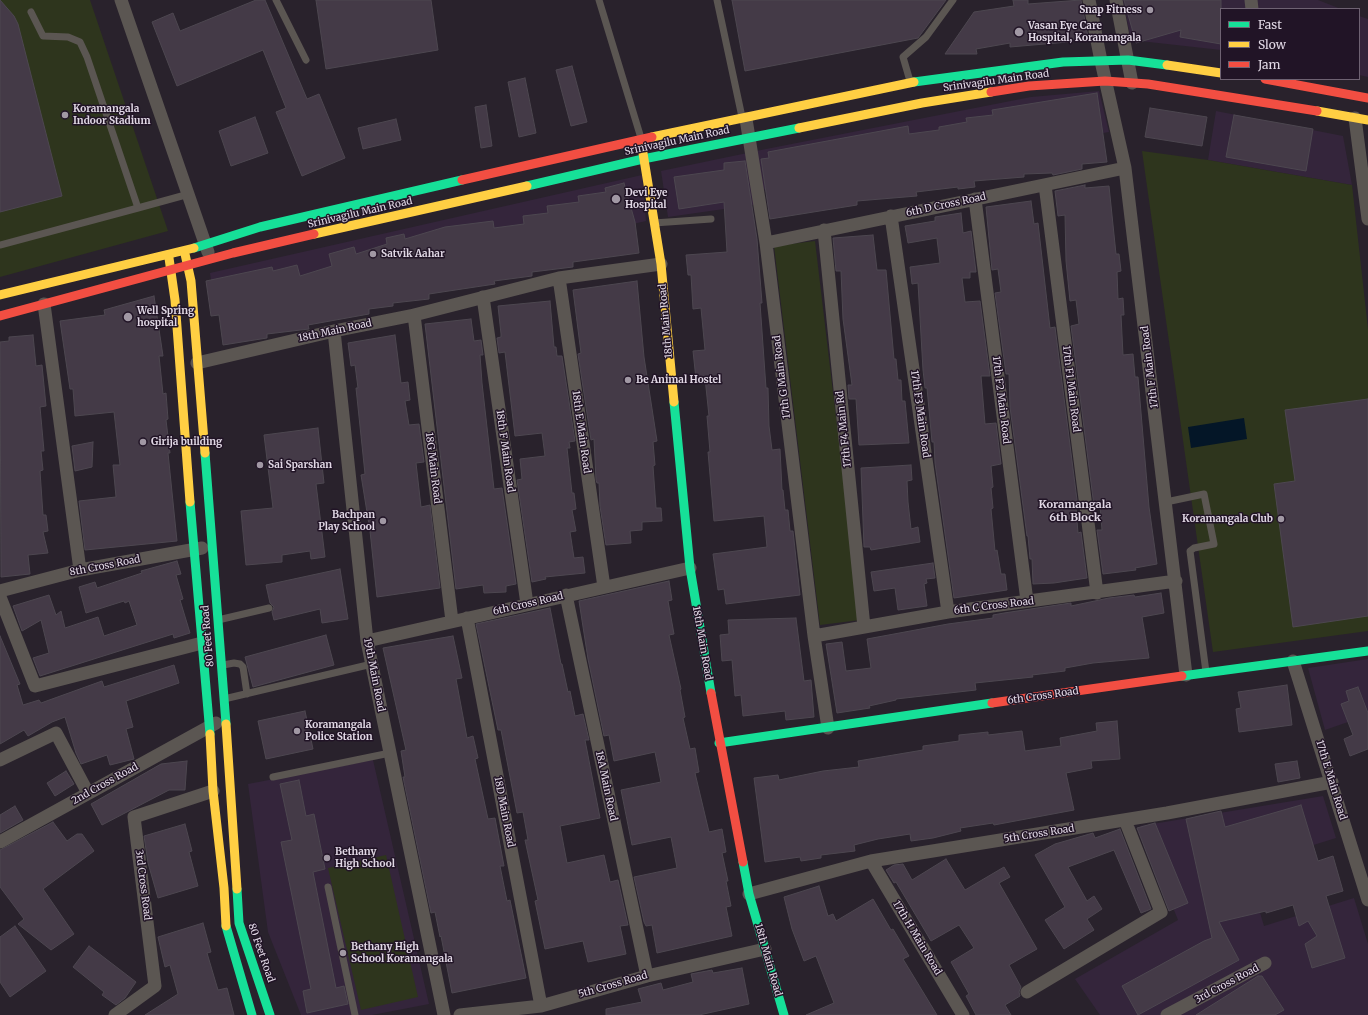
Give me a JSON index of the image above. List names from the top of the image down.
{
  "streets": {
    "main road": [
      "Srinivagilu Main Road",
      "18th Main Road",
      "6th Cross Road",
      "80 Feet Road"
    ],
    "street": [
      "6th D Cross Road",
      "17th F Main Road",
      "17th G Main Road",
      "17th F1 Main Road",
      "17th F2 Main Road",
      "17th F3 Main Road",
      "17th F4 Main Rd",
      "18th E Main Road",
      "18th F Main Road",
      "18G Main Road",
      "8th Cross Road",
      "6th C Cross Road",
      "19th Main Road",
      "17th E Main Road",
      "2nd Cross Road",
      "18A Main Road",
      "18D Main Road",
      "5th Cross Road",
      "3rd Cross Road",
      "17th H Main Road"
    ]
  },
  "crossings": [
    ["Srinivagilu Main Road", "18th Main Road"],
    ["Srinivagilu Main Road", "17th F Main Road"],
    ["Srinivagilu Main Road", "17th G Main Road"],
    ["Srinivagilu Main Road", "80 Feet Road"],
    ["6th D Cross Road", "17th F Main Road"],
    ["6th D Cross Road", "17th G Main Road"],
    ["6th D Cross Road", "17th F1 Main Road"],
    ["6th D Cross Road", "17th F2 Main Road"],
    ["6th D Cross Road", "17th F3 Main Road"],
    ["6th D Cross Road", "17th F4 Main Rd"],
    ["18th Main Road", "18th E Main Road"],
    ["18th Main Road", "18th F Main Road"],
    ["18th Main Road", "18G Main Road"],
    ["18th Main Road", "6th Cross Road"],
    ["18th Main Road", "80 Feet Road"],
    ["18th Main Road", "19th Main Road"],
    ["18th Main Road", "5th Cross Road"],
    ["17th F Main Road", "6th Cross Road"],
    ["17th F Main Road", "6th C Cross Road"],
    ["17th G Main Road", "6th Cross Road"],
    ["17th G Main Road", "6th C Cross Road"],
    ["17th F1 Main Road", "6th C Cross Road"],
    ["17th F2 Main Road", "6th C Cross Road"],
    ["17th F3 Main Road", "6th C Cross Road"],
    ["17th F4 Main Rd", "6th C Cross Road"],
    ["18th E Main Road", "6th Cross Road"],
    ["18th F Main Road", "6th Cross Road"],
    ["18G Main Road", "6th Cross Road"],
    ["8th Cross Road", "80 Feet Road"],
    ["6th Cross Road", "19th Main Road"],
    ["6th Cross Road", "17th E Main Road"],
    ["6th Cross Road", "18A Main Road"],
    ["6th Cross Road", "18D Main Road"],
    ["80 Feet Road", "2nd Cross Road"],
    ["80 Feet Road", "3rd Cross Road"],
    ["17th E Main Road", "5th Cross Road"],
    ["18A Main Road", "5th Cross Road"],
    ["18D Main Road", "5th Cross Road"],
    ["5th Cross Road", "17th H Main Road"]
  ],
  "districts": ["Koramangala 6th Block"],
  "places": [
    "Snap Fitness",
    "Vasan Eye Care Hospital, Koramangala",
    "Koramangala Indoor Stadium",
    "Devi Eye Hospital",
    "Satvik Aahar",
    "Well Spring hospital",
    "Be Animal Hostel",
    "Girija building",
    "Sai Sparshan",
    "Koramangala Club",
    "Bachpan Play School",
    "Koramangala Police Station",
    "Bethany High School",
    "Bethany High School Koramangala"
  ],
  "legend": ["Fast", "Slow", "Jam"]
}
